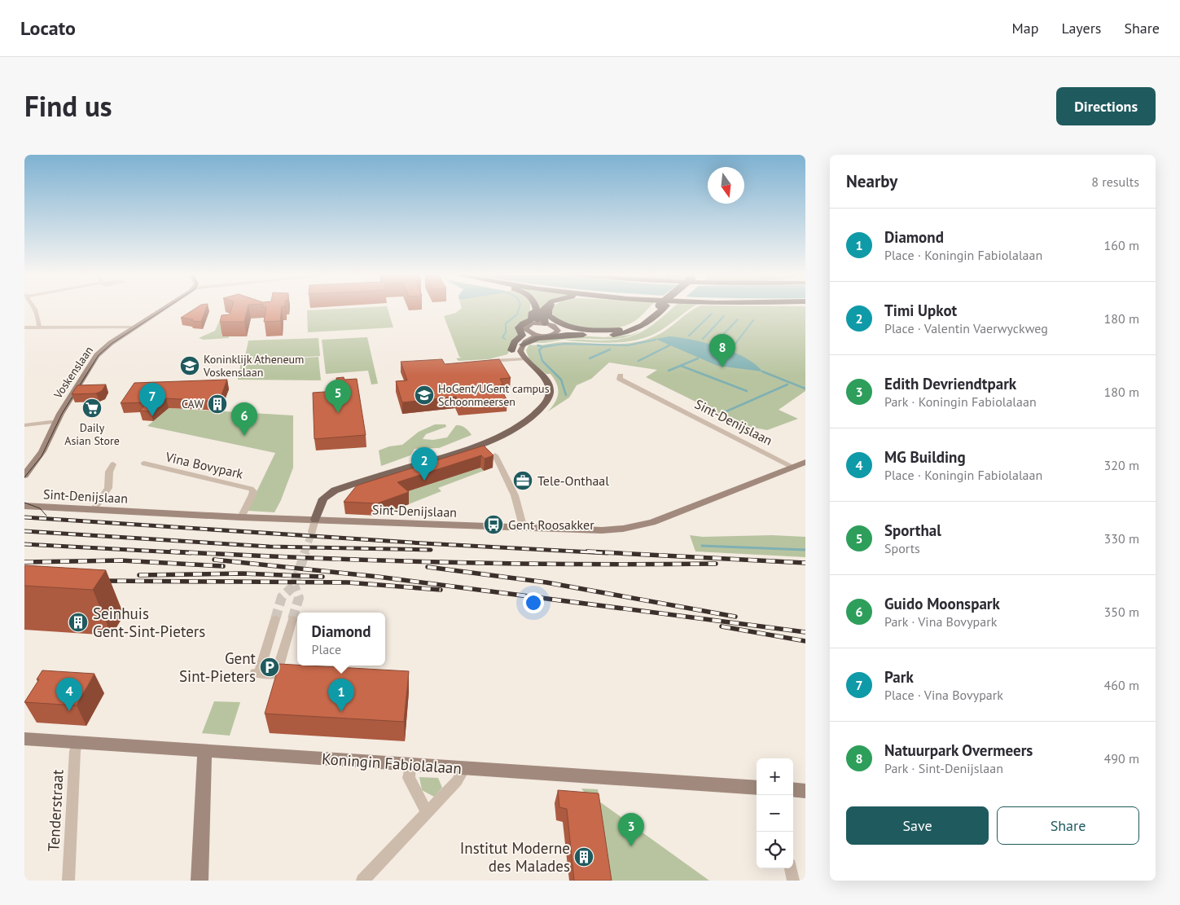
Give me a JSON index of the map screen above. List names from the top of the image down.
{
  "streets": {
    "street": [
      "Voskenslaan",
      "Sint-Denijslaan",
      "Vina Bovypark",
      "Koningin Fabiolalaan",
      "Tenderstraat"
    ]
  },
  "crossings": [
    ["Sint-Denijslaan", "Vina Bovypark"],
    ["Koningin Fabiolalaan", "Tenderstraat"]
  ],
  "places": {
    "school or university": ["Koninklijk Atheneum Voskenslaan", "HoGent/UGent campus Schoonmeersen"],
    "building": ["CAW", "Seinhuis Gent-Sint-Pieters", "Institut Moderne des Malades"],
    "supermarket": ["Daily Asian Store"],
    "office": ["Tele-Onthaal"],
    "bus stop": ["Gent Roosakker"],
    "parking": ["Gent Sint-Pieters"]
  },
  "north": "bottom",
  "page": {
    "header": "Locato",
    "nav": ["Map", "Layers", "Share"],
    "title": "Find us",
    "buttons": [
      "Directions",
      ["Save", "Share"]
    ],
    "heading": ["Nearby", "8 results"],
    "list": [
      {
        "mark": "1",
        "name": "Diamond",
        "note": "Place · Koningin Fabiolalaan",
        "value": "160 m"
      },
      {
        "mark": "2",
        "name": "Timi Upkot",
        "note": "Place · Valentin Vaerwyckweg",
        "value": "180 m"
      },
      {
        "mark": "3",
        "name": "Edith Devriendtpark",
        "note": "Park · Koningin Fabiolalaan",
        "value": "180 m"
      },
      {
        "mark": "4",
        "name": "MG Building",
        "note": "Place · Koningin Fabiolalaan",
        "value": "320 m"
      },
      {
        "mark": "5",
        "name": "Sporthal",
        "note": "Sports",
        "value": "330 m"
      },
      {
        "mark": "6",
        "name": "Guido Moonspark",
        "note": "Park · Vina Bovypark",
        "value": "350 m"
      },
      {
        "mark": "7",
        "name": "Park",
        "note": "Place · Vina Bovypark",
        "value": "460 m"
      },
      {
        "mark": "8",
        "name": "Natuurpark Overmeers",
        "note": "Park · Sint-Denijslaan",
        "value": "490 m"
      }
    ],
    "pins": [
      "8",
      "5",
      "7",
      "6",
      "2",
      "4",
      "1",
      "3"
    ],
    "popup": ["Diamond", "Place"],
    "map_buttons": ["+", "−"]
  }
}
